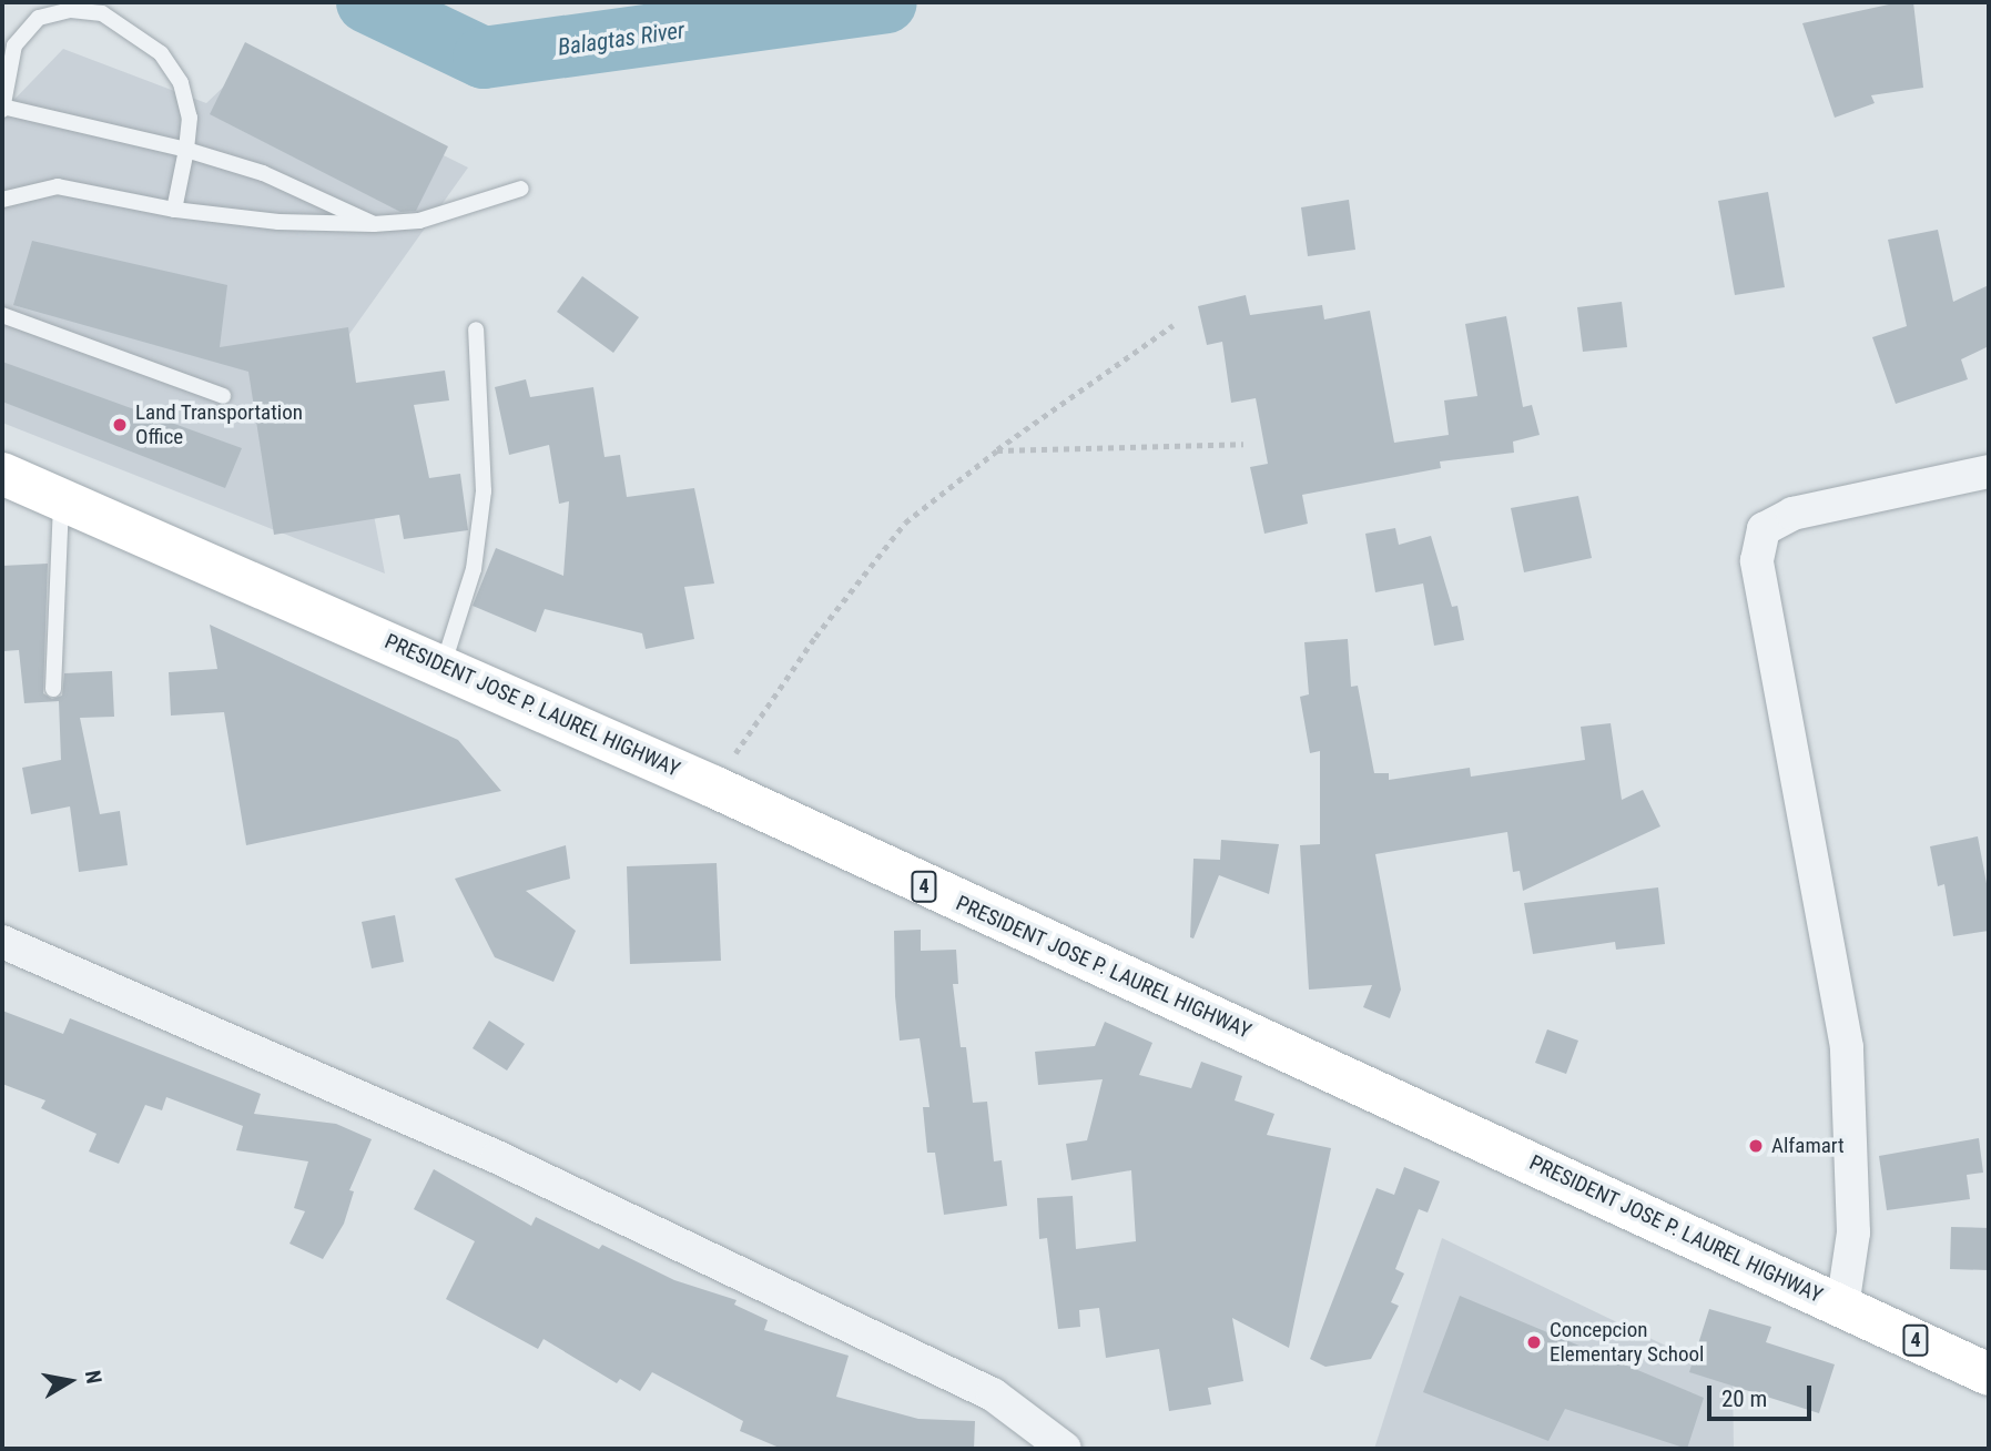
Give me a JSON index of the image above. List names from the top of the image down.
{
  "streets": {
    "highway": ["PRESIDENT JOSE P. LAUREL HIGHWAY", "4"]
  },
  "water": ["Balagtas River"],
  "places": ["Land Transportation Office", "Alfamart", "Concepcion Elementary School"],
  "scale_bar": "20 m",
  "north": "right"
}
